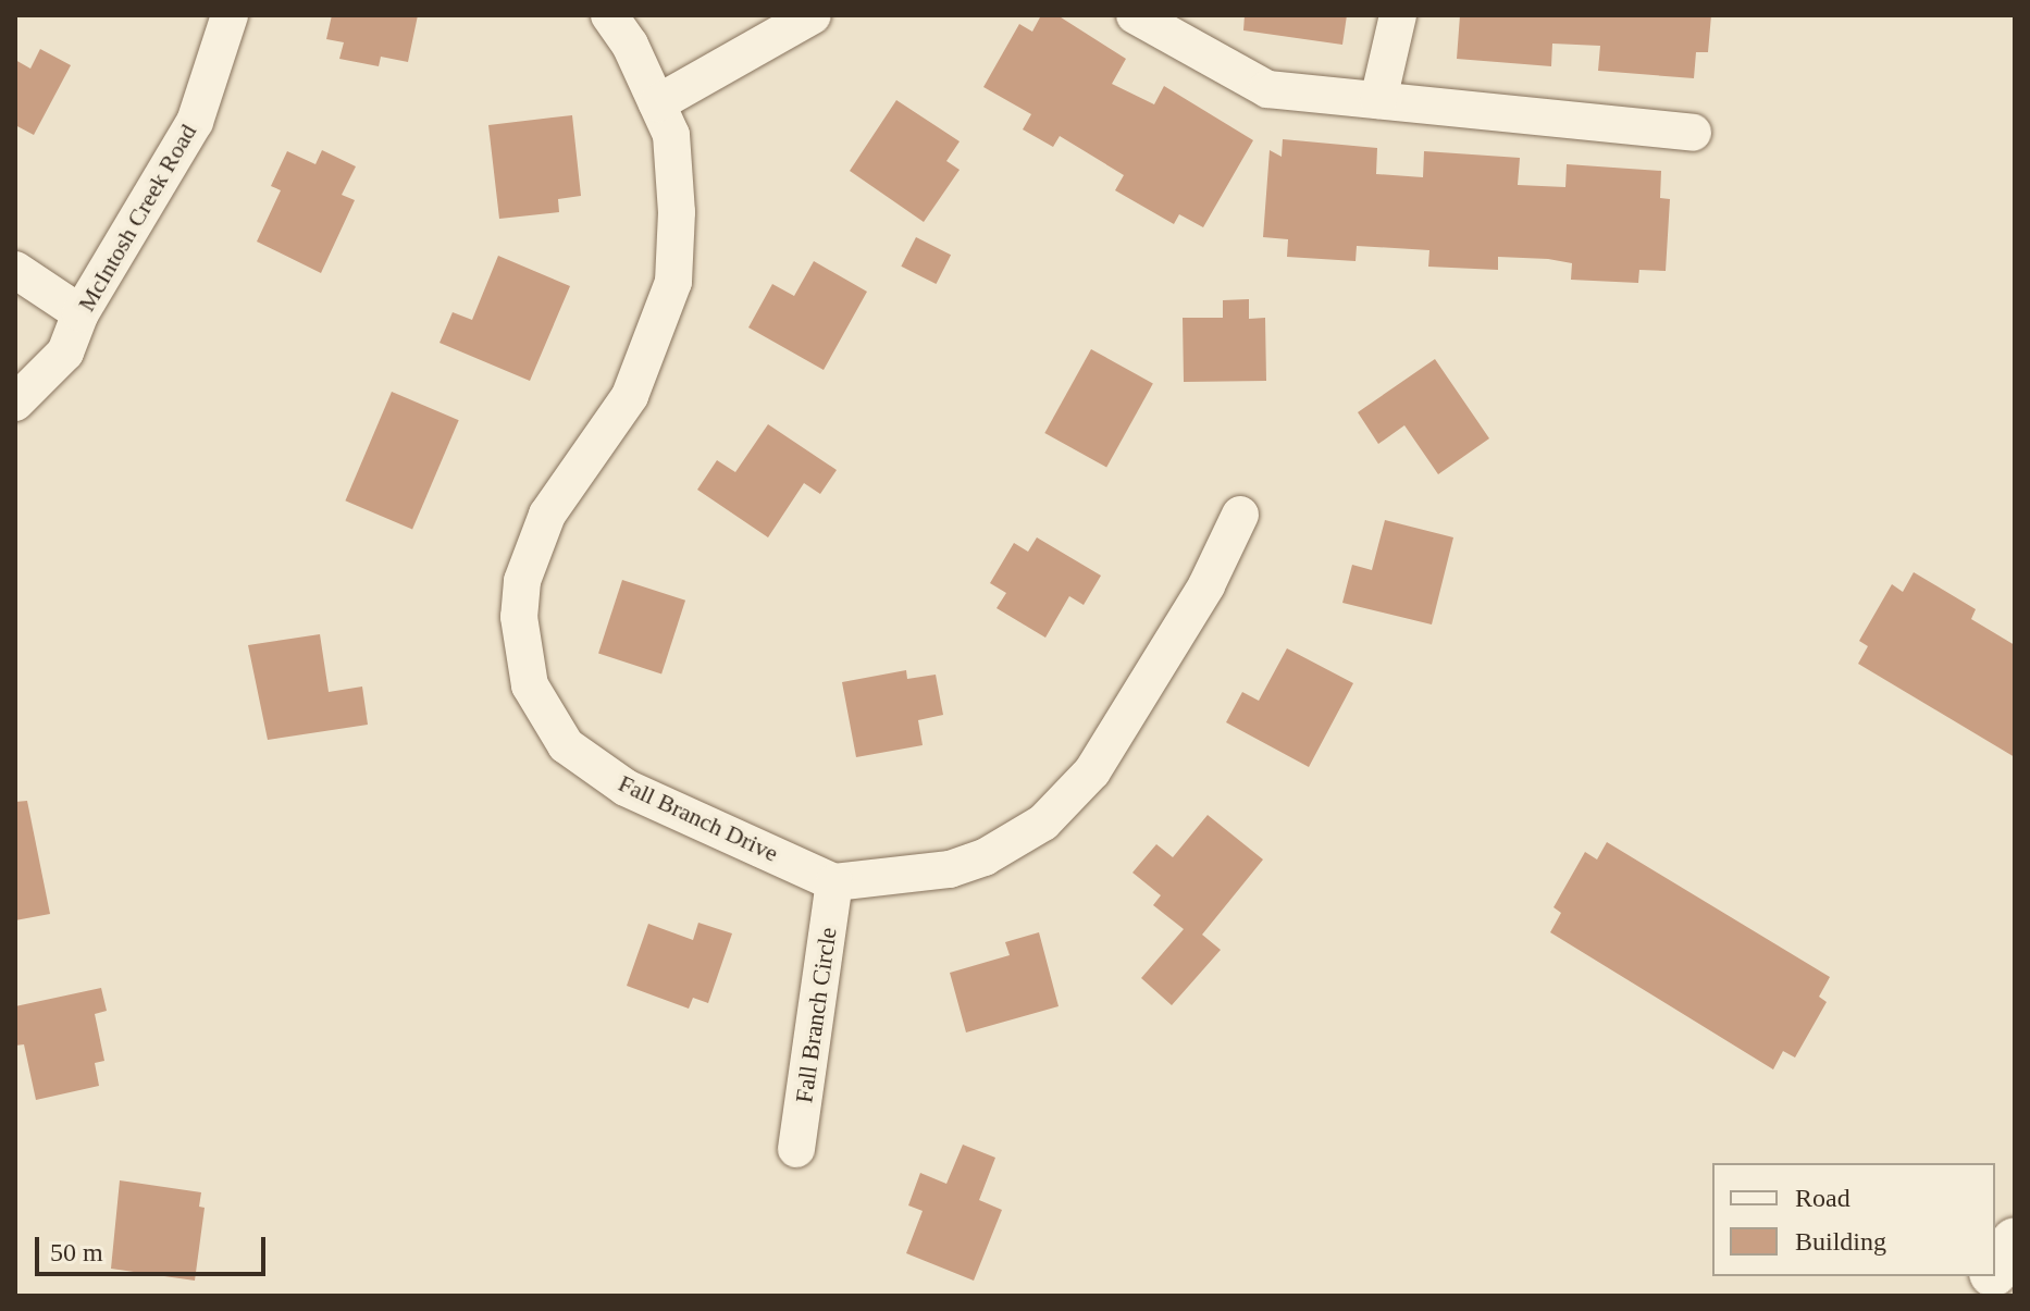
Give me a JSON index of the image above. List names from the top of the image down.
{
  "streets": {
    "street": ["McIntosh Creek Road", "Fall Branch Drive", "Fall Branch Circle"]
  },
  "crossings": [
    ["Fall Branch Drive", "Fall Branch Circle"]
  ],
  "legend": ["Road", "Building"],
  "scale_bar": "50 m"
}
